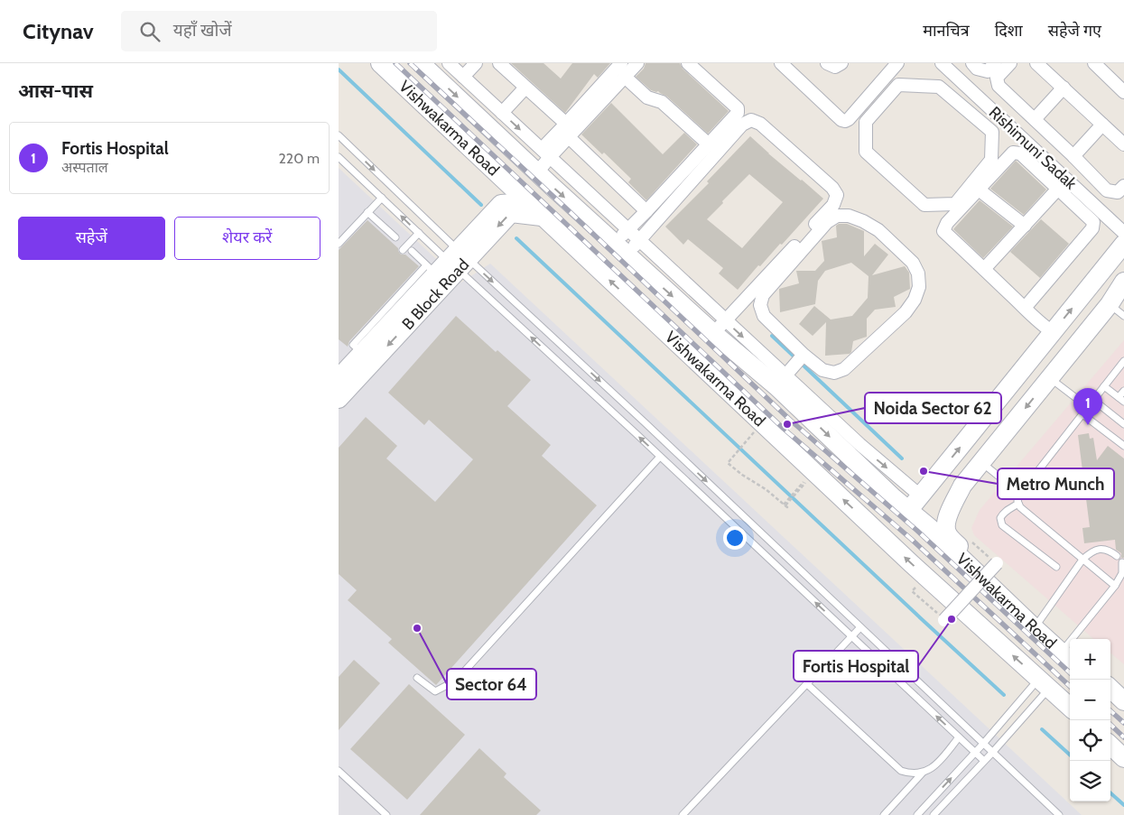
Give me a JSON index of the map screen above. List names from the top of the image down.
{
  "streets": {
    "main road": ["Vishwakarma Road", "B Block Road"],
    "street": ["Rishimuni Sadak"]
  },
  "crossings": [
    ["Vishwakarma Road", "B Block Road"]
  ],
  "places": [
    "Noida Sector 62",
    "Metro Munch",
    "Fortis Hospital",
    "Sector 64"
  ],
  "page": {
    "header": "Citynav",
    "search": "यहाँ खोजें",
    "nav": ["मानचित्र", "दिशा", "सहेजे गए"],
    "heading": "आस-पास",
    "list": [
      {
        "mark": "1",
        "name": "Fortis Hospital",
        "note": "अस्पताल",
        "value": "220 m"
      }
    ],
    "buttons": ["सहेजें", "शेयर करें"],
    "pins": "1",
    "map_buttons": ["+", "−"]
  }
}
